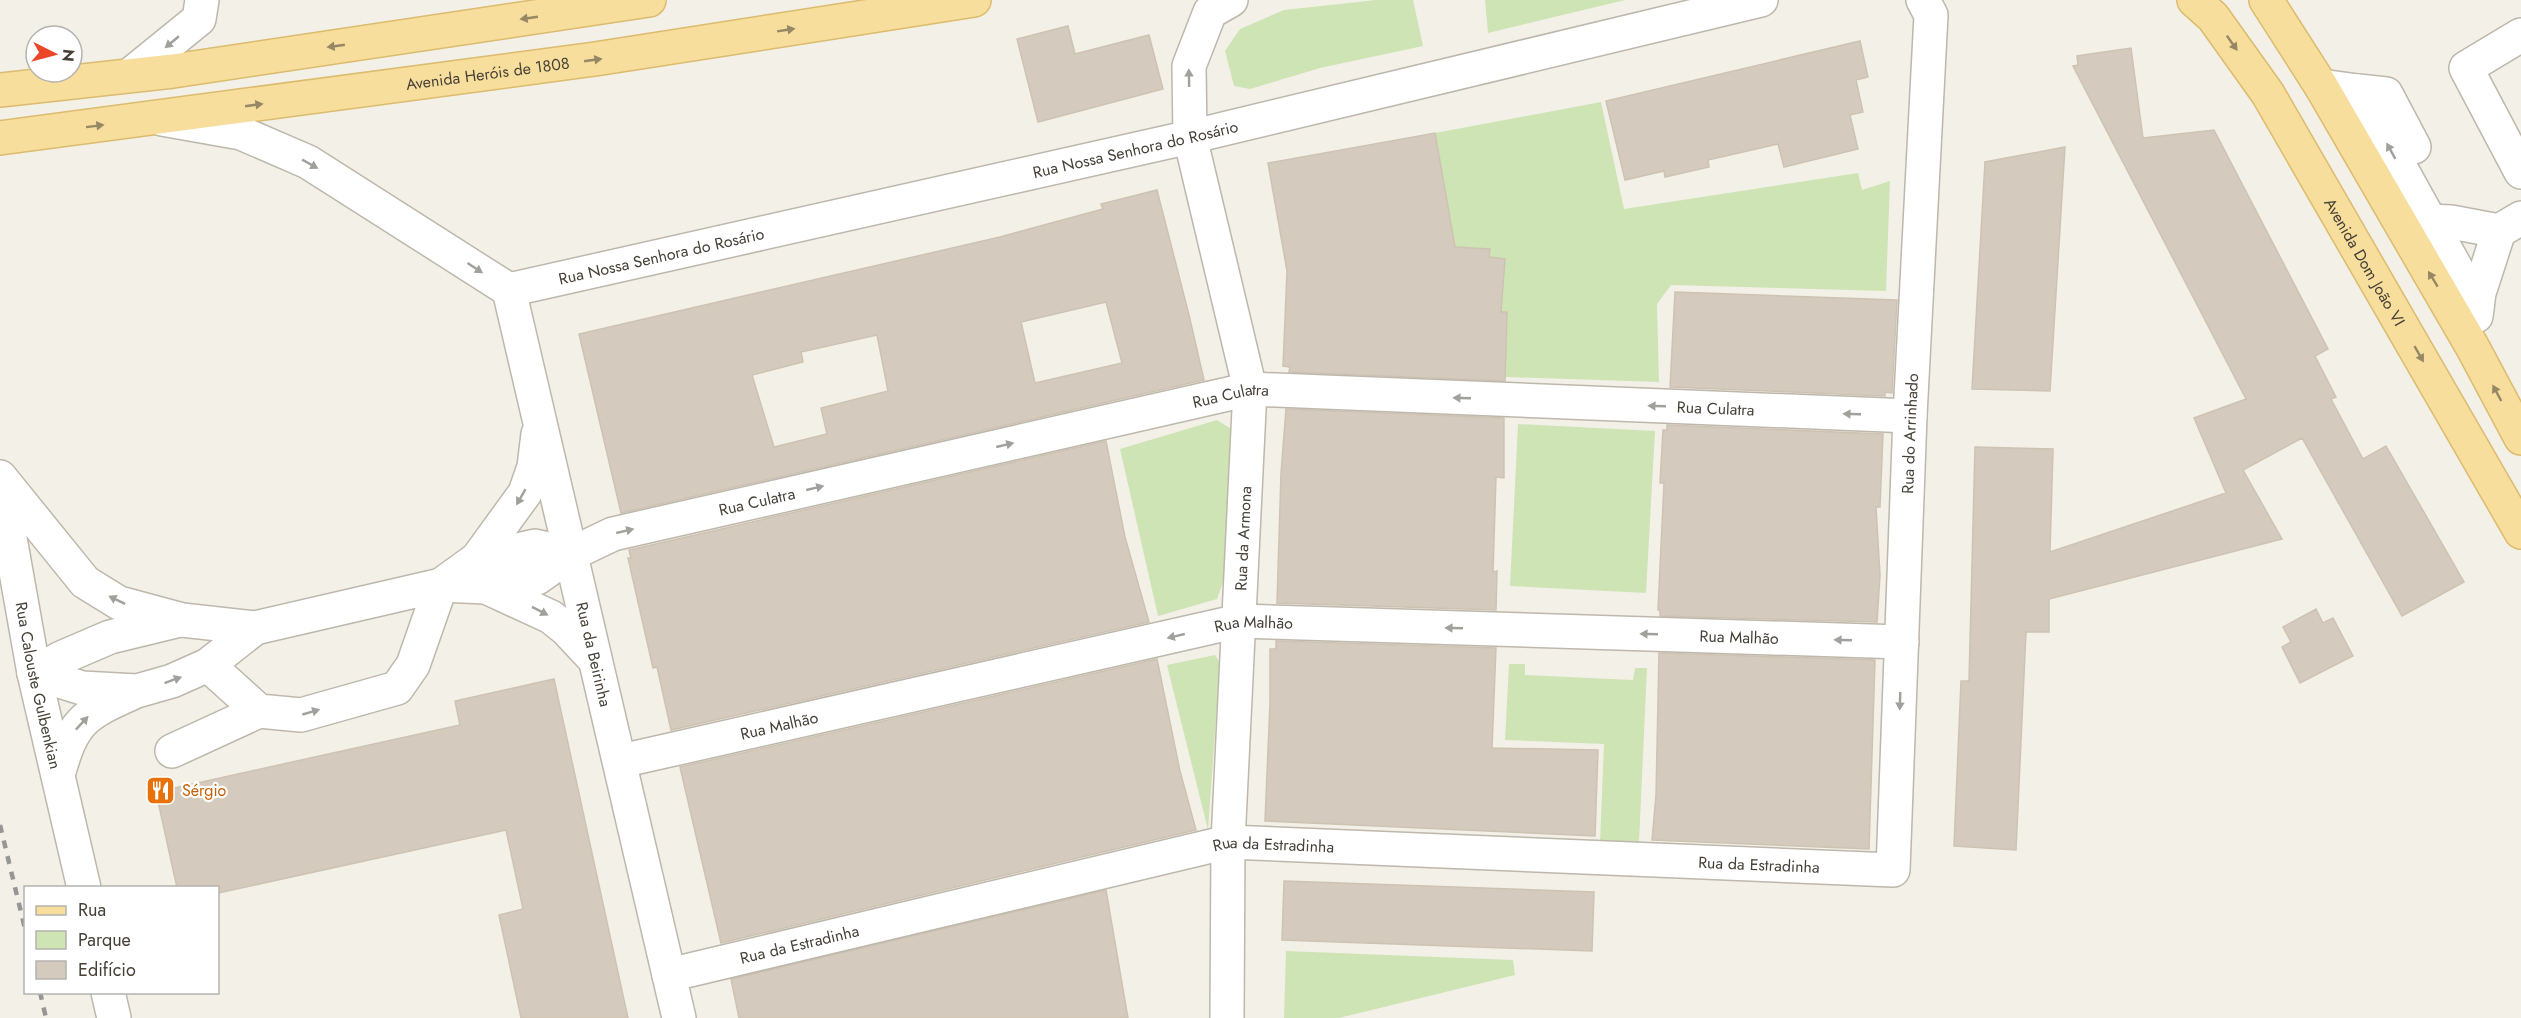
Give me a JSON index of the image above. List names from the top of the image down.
{
  "streets": {
    "main road": ["Avenida Heróis de 1808", "Avenida Dom João VI"],
    "street": [
      "Rua Nossa Senhora do Rosário",
      "Rua Culatra",
      "Rua do Arrinhado",
      "Rua da Armona",
      "Rua Malhão",
      "Rua da Beirinha",
      "Rua Calouste Gulbenkian",
      "Rua da Estradinha"
    ]
  },
  "crossings": [
    ["Rua Nossa Senhora do Rosário", "Rua da Armona"],
    ["Rua Nossa Senhora do Rosário", "Rua da Beirinha"],
    ["Rua Culatra", "Rua do Arrinhado"],
    ["Rua Culatra", "Rua da Armona"],
    ["Rua Culatra", "Rua da Beirinha"],
    ["Rua do Arrinhado", "Rua Malhão"],
    ["Rua do Arrinhado", "Rua da Estradinha"],
    ["Rua da Armona", "Rua Malhão"],
    ["Rua da Armona", "Rua da Estradinha"],
    ["Rua Malhão", "Rua da Beirinha"],
    ["Rua da Beirinha", "Rua da Estradinha"]
  ],
  "one_way": ["Rua Malhão"],
  "places": {
    "restaurant": ["Sérgio"]
  },
  "legend": ["Rua", "Parque", "Edifício"],
  "north": "right"
}
